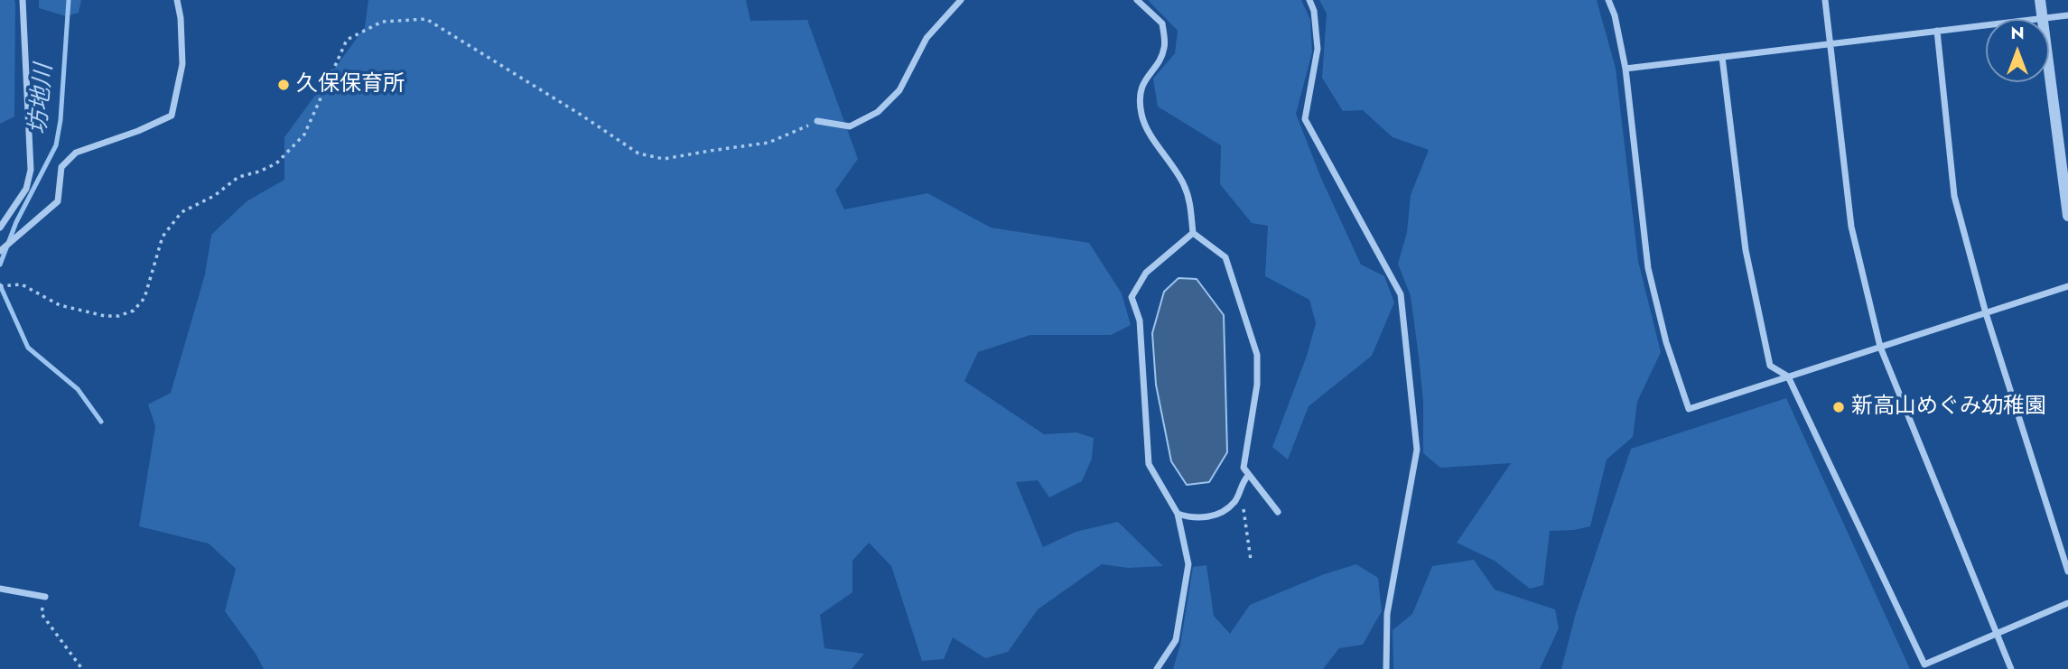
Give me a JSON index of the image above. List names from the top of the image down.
{
  "water": ["坊地川"],
  "places": ["久保保育所", "新高山めぐみ幼稚園"],
  "north": "top"
}
